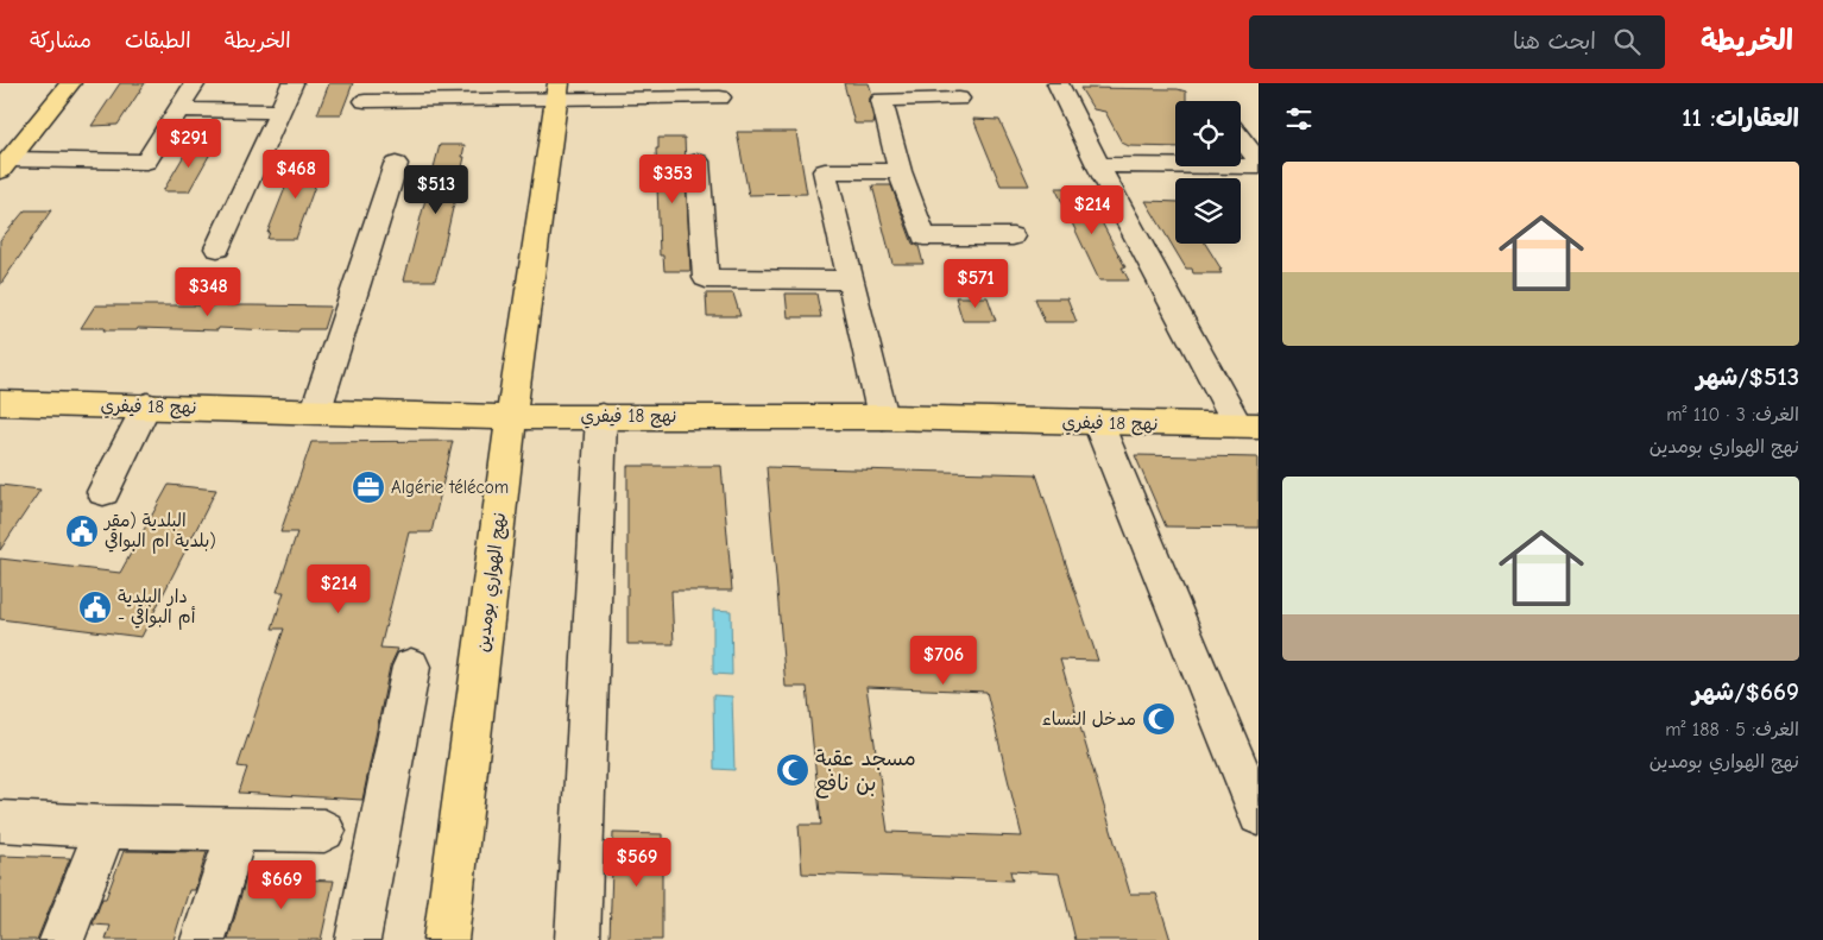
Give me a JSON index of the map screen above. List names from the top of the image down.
{
  "streets": {
    "main road": ["نهج 18 فيفري", "نهج الهواري بومدين"]
  },
  "crossings": [
    ["نهج 18 فيفري", "نهج الهواري بومدين"]
  ],
  "places": {
    "office": ["Algérie télécom"],
    "public building": ["البلدية (مقر بلدية ام البواقي)", "دار البلدية - أم البواقي"],
    "mosque": ["مدخل النساء", "مسجد عقبة بن نافع"]
  },
  "page": {
    "header": "الخريطة",
    "search": "ابحث هنا",
    "nav": ["الخريطة", "الطبقات", "مشاركة"],
    "heading": "العقارات: 11",
    "price": [
      "$291",
      "$468",
      "$353",
      "$513",
      "$214",
      "$571",
      "$348",
      "$214",
      "$706",
      "$569",
      "$669"
    ],
    "list": [
      {
        "name": "$513/شهر",
        "note": "الغرف: 3 · 110 m² · نهج الهواري بومدين"
      },
      {
        "name": "$669/شهر",
        "note": "الغرف: 5 · 188 m² · نهج الهواري بومدين"
      }
    ]
  }
}
